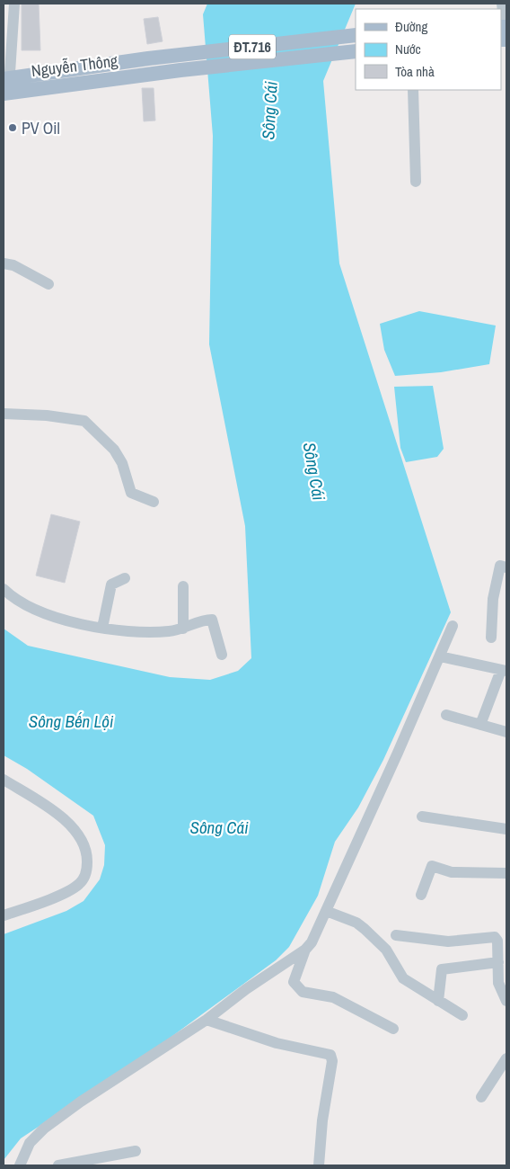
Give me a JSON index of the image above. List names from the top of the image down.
{
  "streets": {
    "main road": ["ĐT.716", "Nguyễn Thông"]
  },
  "water": ["Sông Cái", "Sông Bến Lội"],
  "places": ["PV Oil"],
  "legend": ["Đường", "Nước", "Tòa nhà"]
}
